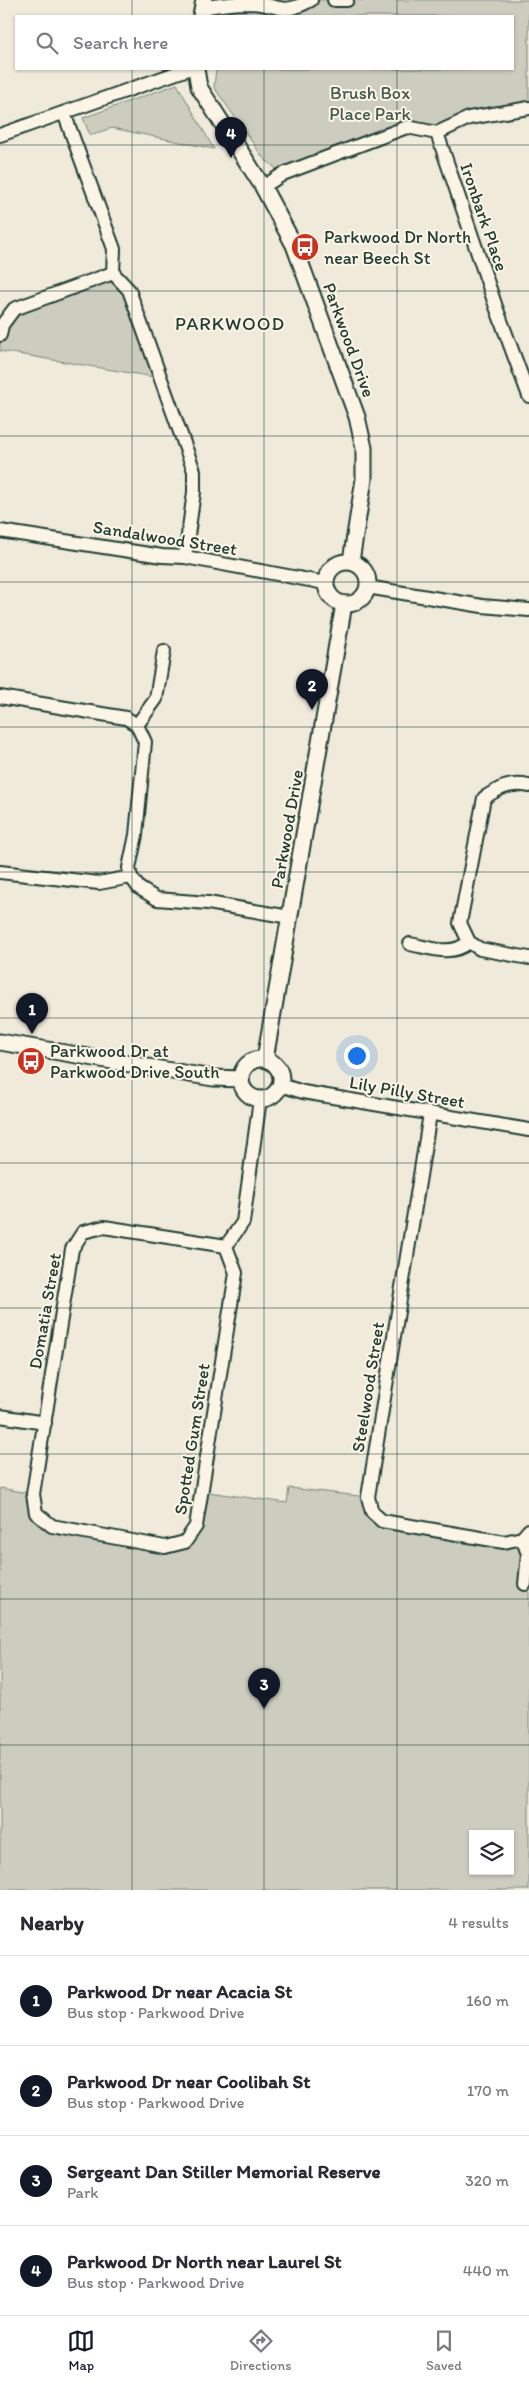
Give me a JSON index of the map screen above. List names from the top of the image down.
{
  "streets": {
    "street": [
      "Ironbark Place",
      "Parkwood Drive",
      "Sandalwood Street",
      "Lily Pilly Street",
      "Domatia Street",
      "Steelwood Street",
      "Spotted Gum Street"
    ]
  },
  "crossings": [
    ["Parkwood Drive", "Sandalwood Street"],
    ["Parkwood Drive", "Lily Pilly Street"],
    ["Lily Pilly Street", "Steelwood Street"],
    ["Domatia Street", "Spotted Gum Street"]
  ],
  "districts": ["PARKWOOD"],
  "parks": ["Brush Box Place Park"],
  "places": {
    "bus stop": ["Parkwood Dr North near Beech St", "Parkwood Dr at Parkwood Drive South"]
  },
  "page": {
    "search": "Search here",
    "pins": [
      "4",
      "2",
      "1",
      "3"
    ],
    "heading": ["Nearby", "4 results"],
    "list": [
      {
        "mark": "1",
        "name": "Parkwood Dr near Acacia St",
        "note": "Bus stop · Parkwood Drive",
        "value": "160 m"
      },
      {
        "mark": "2",
        "name": "Parkwood Dr near Coolibah St",
        "note": "Bus stop · Parkwood Drive",
        "value": "170 m"
      },
      {
        "mark": "3",
        "name": "Sergeant Dan Stiller Memorial Reserve",
        "note": "Park",
        "value": "320 m"
      },
      {
        "mark": "4",
        "name": "Parkwood Dr North near Laurel St",
        "note": "Bus stop · Parkwood Drive",
        "value": "440 m"
      }
    ],
    "nav": ["Map", "Directions", "Saved"]
  }
}
